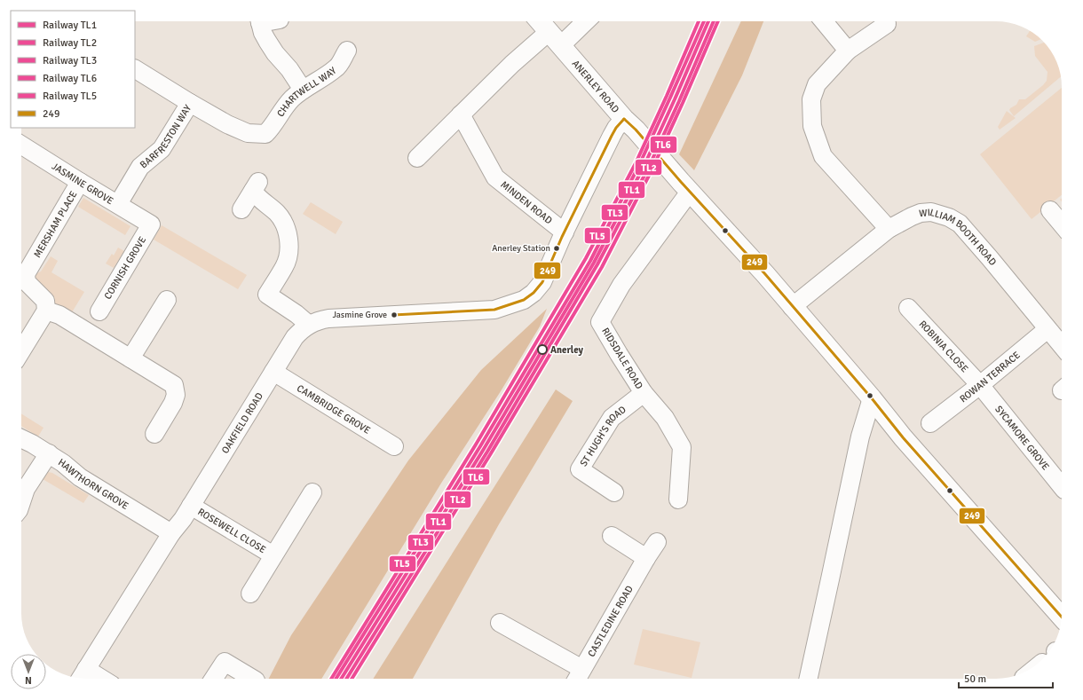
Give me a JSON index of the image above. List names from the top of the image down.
{
  "streets": {
    "main road": ["ANERLEY ROAD"],
    "street": [
      "CHARTWELL WAY",
      "BARFRESTON WAY",
      "JASMINE GROVE",
      "MINDEN ROAD",
      "MERSHAM PLACE",
      "WILLIAM BOOTH ROAD",
      "CORNISH GROVE",
      "ROBINIA CLOSE",
      "RIDSDALE ROAD",
      "ROWAN TERRACE",
      "CAMBRIDGE GROVE",
      "OAKFIELD ROAD",
      "ST HUGH'S ROAD",
      "SYCAMORE GROVE",
      "HAWTHORN GROVE",
      "ROSEWELL CLOSE",
      "CASTLEDINE ROAD"
    ]
  },
  "crossings": [
    ["ANERLEY ROAD", "WILLIAM BOOTH ROAD"],
    ["ANERLEY ROAD", "RIDSDALE ROAD"],
    ["ANERLEY ROAD", "OAKFIELD ROAD"],
    ["CHARTWELL WAY", "BARFRESTON WAY"],
    ["BARFRESTON WAY", "JASMINE GROVE"],
    ["JASMINE GROVE", "MERSHAM PLACE"],
    ["JASMINE GROVE", "CORNISH GROVE"],
    ["MINDEN ROAD", "OAKFIELD ROAD"],
    ["WILLIAM BOOTH ROAD", "ROWAN TERRACE"],
    ["ROBINIA CLOSE", "ROWAN TERRACE"],
    ["ROBINIA CLOSE", "SYCAMORE GROVE"],
    ["RIDSDALE ROAD", "ST HUGH'S ROAD"],
    ["ROWAN TERRACE", "SYCAMORE GROVE"],
    ["CAMBRIDGE GROVE", "OAKFIELD ROAD"],
    ["OAKFIELD ROAD", "HAWTHORN GROVE"],
    ["OAKFIELD ROAD", "ROSEWELL CLOSE"]
  ],
  "places": ["Anerley Station", "Jasmine Grove", "Anerley"],
  "lines": [
    "rail line TL1",
    "rail line TL2",
    "rail line TL3",
    "rail line TL6",
    "rail line TL5",
    "transit line 249"
  ],
  "legend": [
    "Railway TL1",
    "Railway TL2",
    "Railway TL3",
    "Railway TL6",
    "Railway TL5",
    "249"
  ],
  "scale_bar": "50 m",
  "north": "bottom"
}
